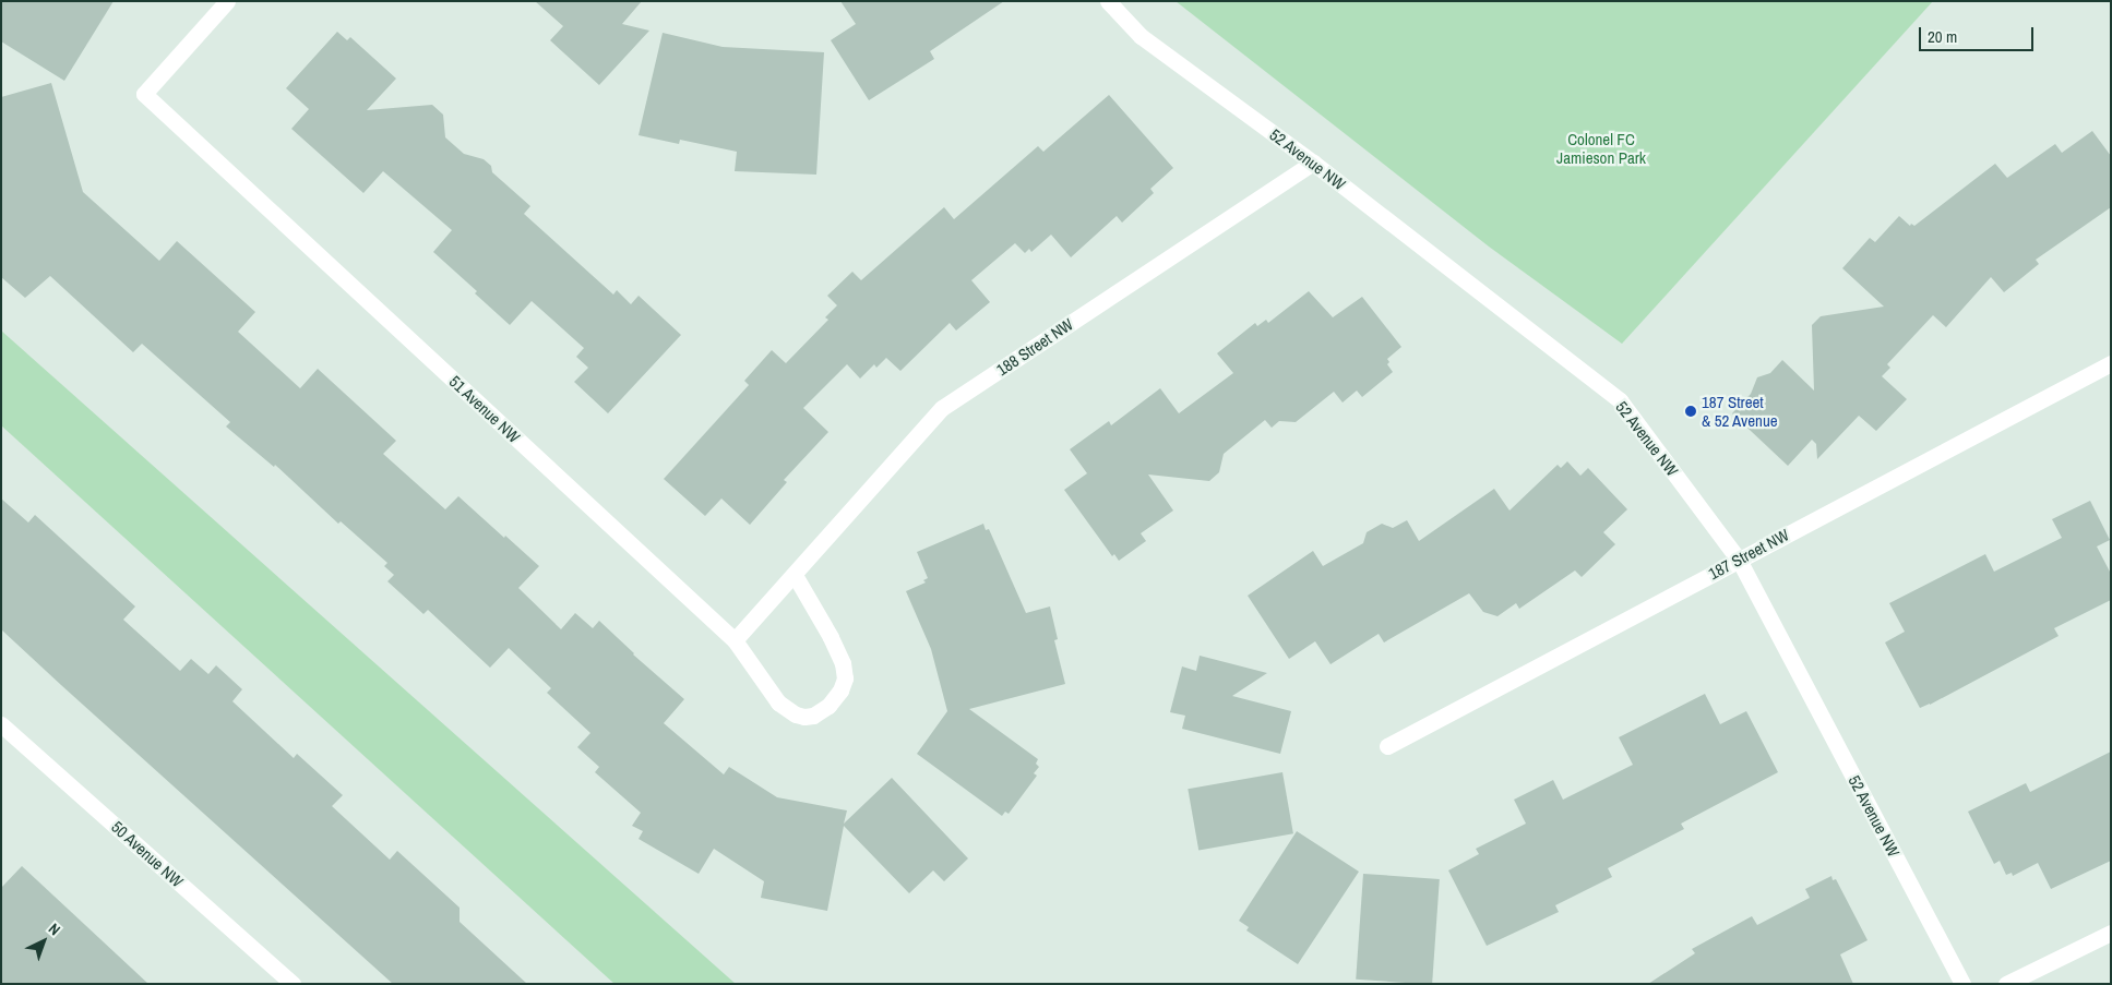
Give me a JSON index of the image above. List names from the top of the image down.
{
  "streets": {
    "street": [
      "52 Avenue NW",
      "188 Street NW",
      "51 Avenue NW",
      "187 Street NW",
      "50 Avenue NW"
    ]
  },
  "crossings": [
    ["52 Avenue NW", "188 Street NW"],
    ["52 Avenue NW", "187 Street NW"],
    ["188 Street NW", "51 Avenue NW"]
  ],
  "parks": ["Colonel FC Jamieson Park"],
  "places": ["187 Street & 52 Avenue"],
  "scale_bar": "20 m",
  "north": "top right"
}
